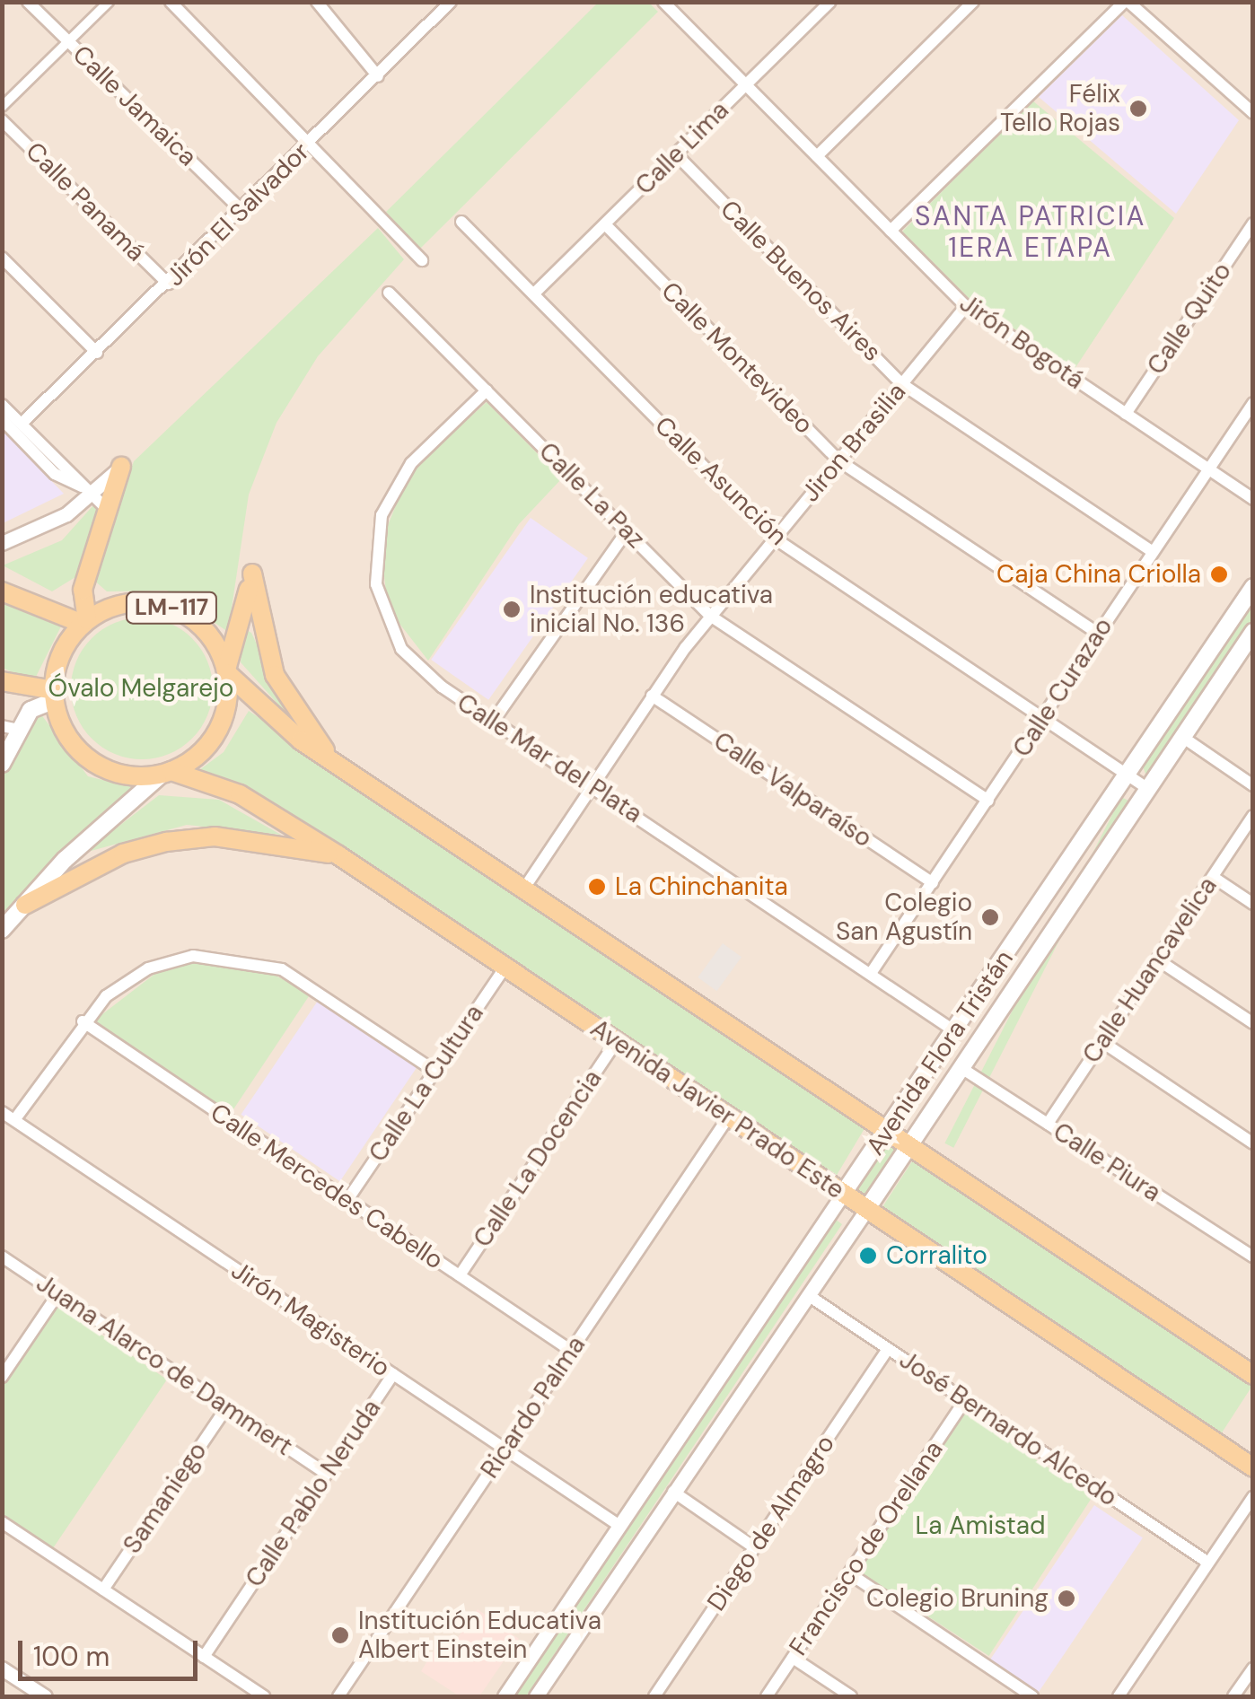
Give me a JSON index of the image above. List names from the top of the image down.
{
  "streets": {
    "main road": ["LM-117", "Avenida Flora Tristán", "Avenida Javier Prado Este"],
    "street": [
      "Calle Jamaica",
      "Calle Lima",
      "Calle Panamá",
      "Jirón El Salvador",
      "Calle Buenos Aires",
      "Calle Quito",
      "Jirón Bogotá",
      "Calle Montevideo",
      "Jiron Brasilia",
      "Calle Asunción",
      "Calle La Paz",
      "Calle Curazao",
      "Calle Mar del Plata",
      "Calle Valparaíso",
      "Calle Huancavelica",
      "Calle La Cultura",
      "Calle La Docencia",
      "Calle Piura",
      "Calle Mercedes Cabello",
      "Jirón Magisterio",
      "Juana Alarco de Dammert",
      "Ricardo Palma",
      "José Bernardo Alcedo",
      "Calle Pablo Neruda",
      "Samaniego",
      "Diego de Almagro",
      "Francisco de Orellana"
    ]
  },
  "crossings": [
    ["Calle Jamaica", "Jirón El Salvador"],
    ["Calle Lima", "Calle Buenos Aires"],
    ["Calle Lima", "Jirón Bogotá"],
    ["Calle Lima", "Calle Montevideo"],
    ["Calle Lima", "Calle Asunción"],
    ["Calle Panamá", "Jirón El Salvador"],
    ["Calle Buenos Aires", "Jiron Brasilia"],
    ["Calle Buenos Aires", "Calle Curazao"],
    ["Calle Quito", "Jirón Bogotá"],
    ["Jirón Bogotá", "Jiron Brasilia"],
    ["Jirón Bogotá", "Calle Curazao"],
    ["Calle Montevideo", "Jiron Brasilia"],
    ["Calle Montevideo", "Calle Curazao"],
    ["Jiron Brasilia", "Calle Asunción"],
    ["Jiron Brasilia", "Calle La Paz"],
    ["Jiron Brasilia", "Calle Mar del Plata"],
    ["Jiron Brasilia", "Calle Valparaíso"],
    ["Calle Asunción", "Calle Curazao"],
    ["Calle Asunción", "Avenida Flora Tristán"],
    ["Calle La Paz", "Calle Curazao"],
    ["Calle La Paz", "Calle Mar del Plata"],
    ["LM-117", "Avenida Javier Prado Este"],
    ["Calle Curazao", "Calle Mar del Plata"],
    ["Calle Curazao", "Calle Valparaíso"],
    ["Calle Mar del Plata", "Avenida Flora Tristán"],
    ["Calle Huancavelica", "Calle Piura"],
    ["Avenida Flora Tristán", "Avenida Javier Prado Este"],
    ["Avenida Flora Tristán", "Calle Piura"],
    ["Avenida Flora Tristán", "Jirón Magisterio"],
    ["Avenida Flora Tristán", "José Bernardo Alcedo"],
    ["Calle La Cultura", "Avenida Javier Prado Este"],
    ["Calle La Cultura", "Calle Mercedes Cabello"],
    ["Avenida Javier Prado Este", "Calle La Docencia"],
    ["Avenida Javier Prado Este", "Ricardo Palma"],
    ["Calle La Docencia", "Calle Mercedes Cabello"],
    ["Calle Mercedes Cabello", "Ricardo Palma"],
    ["Jirón Magisterio", "Ricardo Palma"],
    ["Jirón Magisterio", "Calle Pablo Neruda"],
    ["Juana Alarco de Dammert", "Calle Pablo Neruda"],
    ["Juana Alarco de Dammert", "Samaniego"],
    ["José Bernardo Alcedo", "Diego de Almagro"],
    ["José Bernardo Alcedo", "Francisco de Orellana"]
  ],
  "districts": ["SANTA PATRICIA 1ERA ETAPA"],
  "parks": ["Óvalo Melgarejo", "La Amistad"],
  "places": [
    "Félix Tello Rojas",
    "Caja China Criolla",
    "Institución educativa inicial No. 136",
    "La Chinchanita",
    "Colegio San Agustín",
    "Corralito",
    "Colegio Bruning",
    "Institución Educativa Albert Einstein"
  ],
  "scale_bar": "100 m"
}
